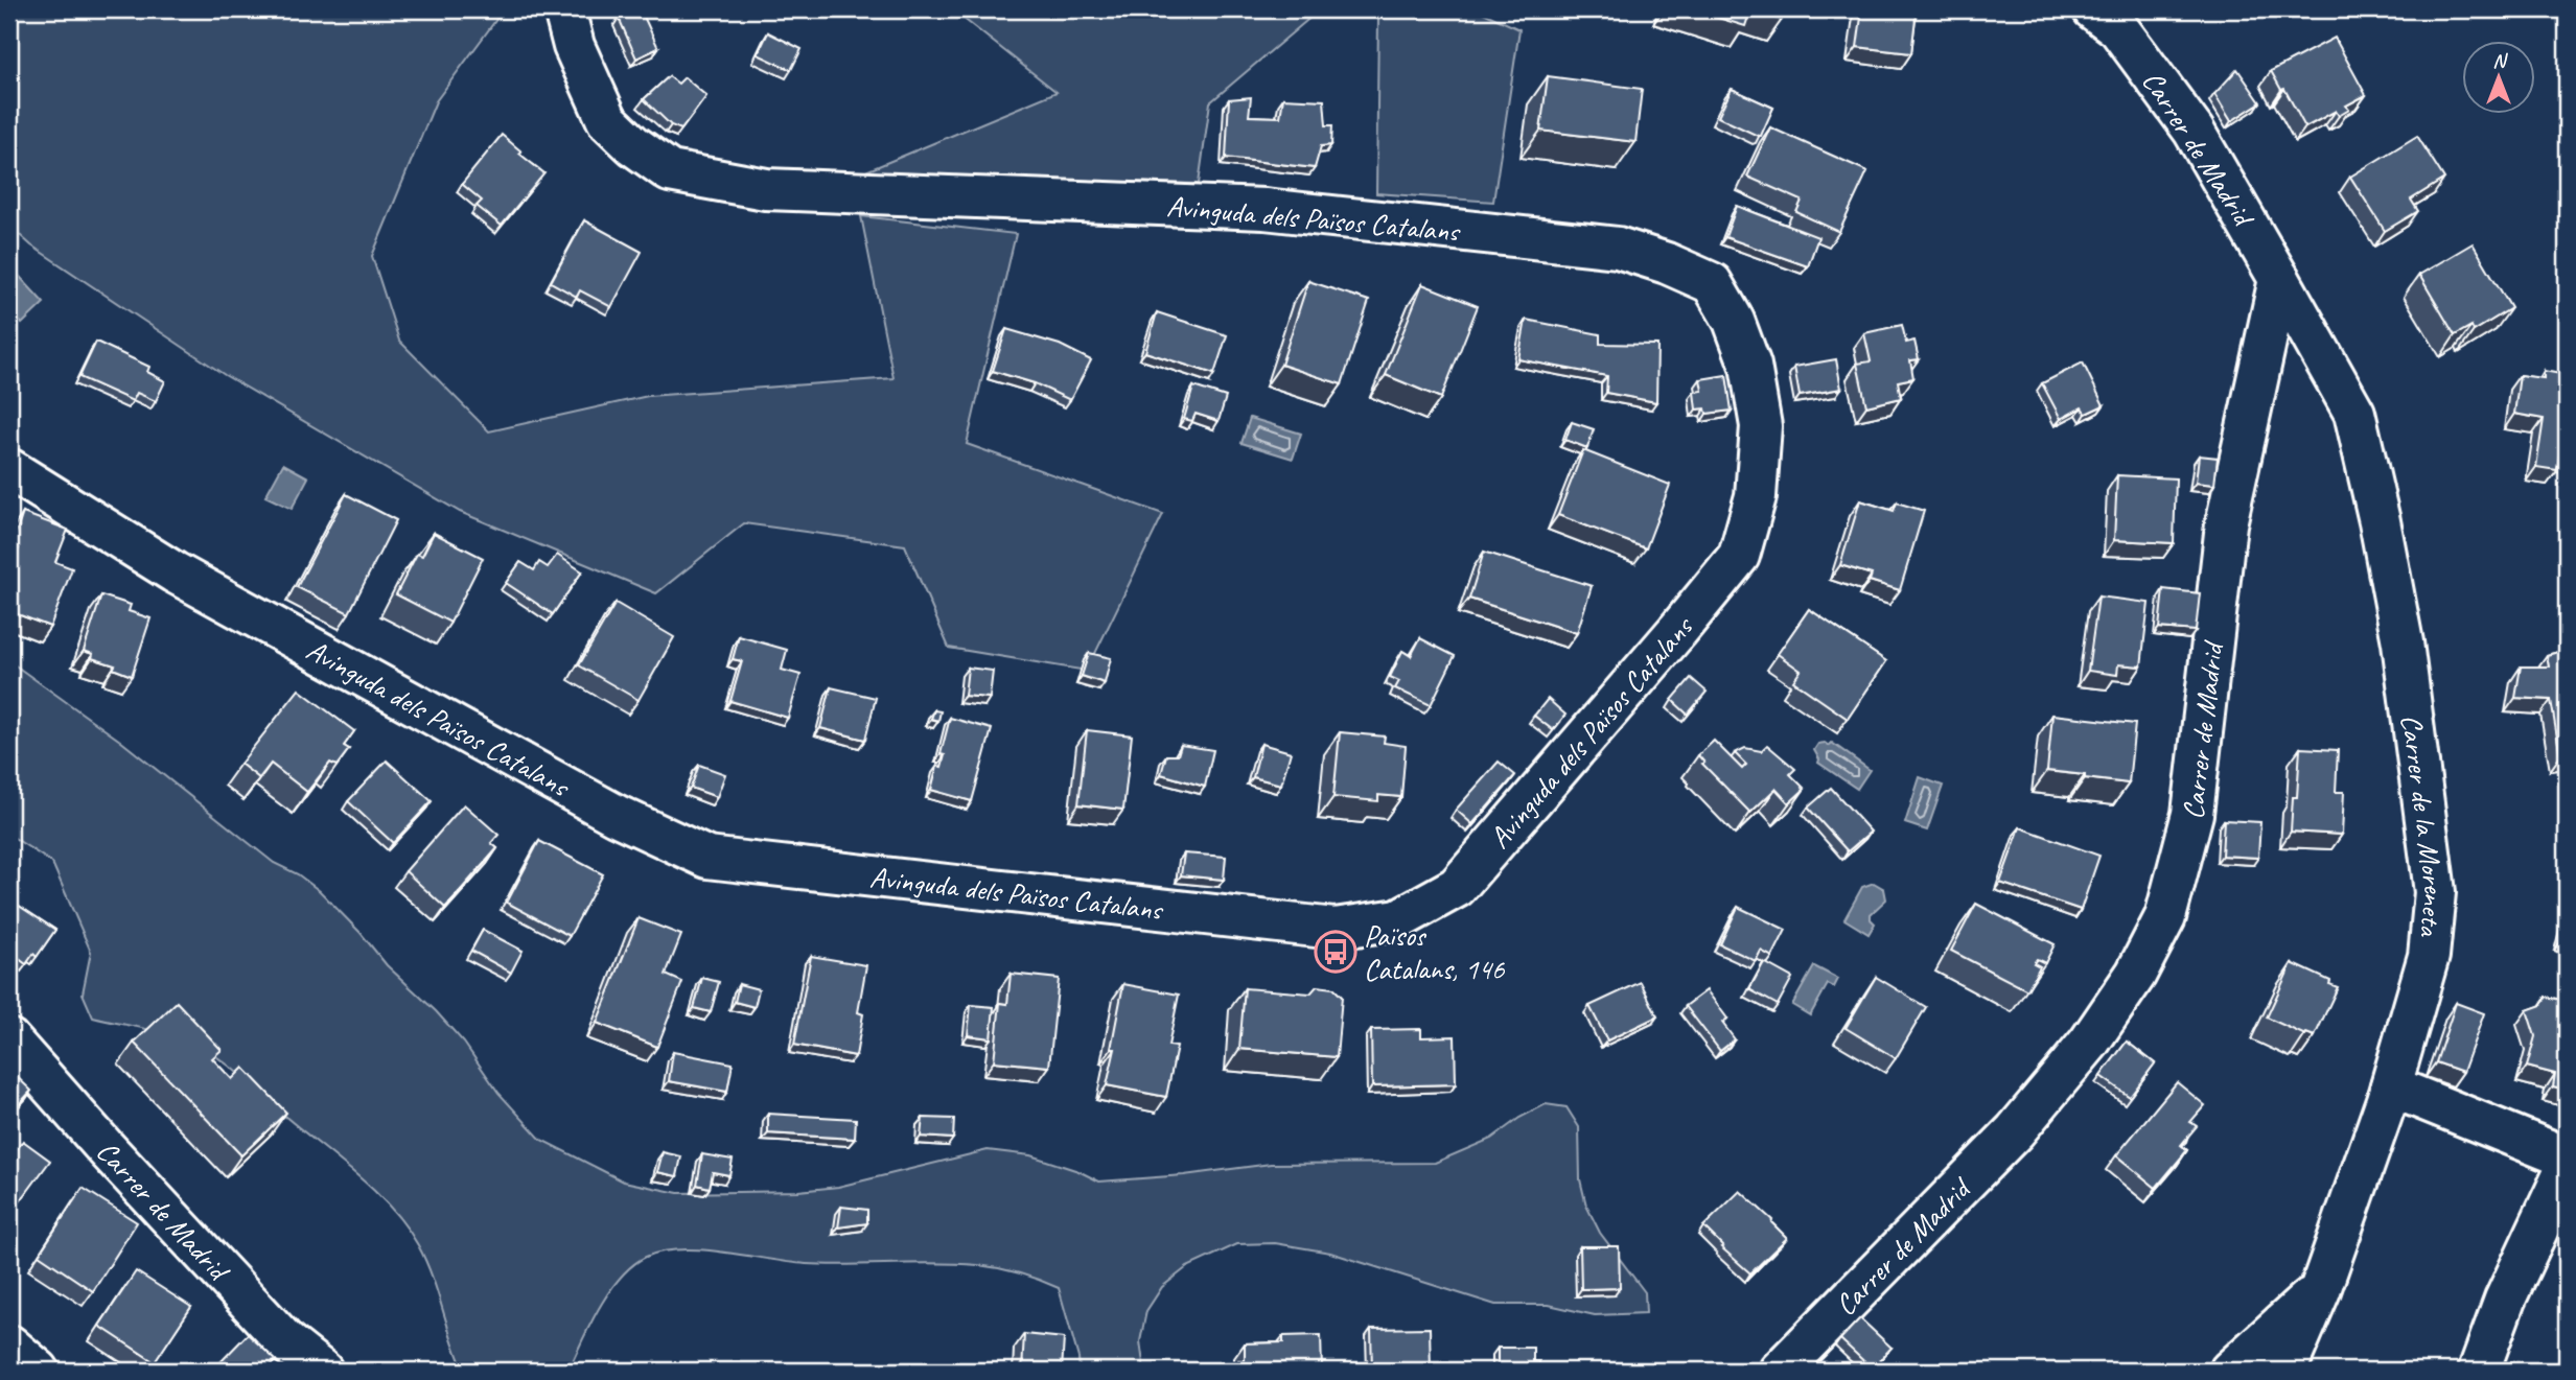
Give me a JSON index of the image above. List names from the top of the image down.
{
  "streets": {
    "street": ["Carrer de Madrid", "Avinguda dels Països Catalans", "Carrer de la Moreneta"]
  },
  "crossings": [
    ["Carrer de Madrid", "Carrer de la Moreneta"]
  ],
  "places": {
    "bus stop": ["Països Catalans, 146"]
  },
  "north": "top"
}
